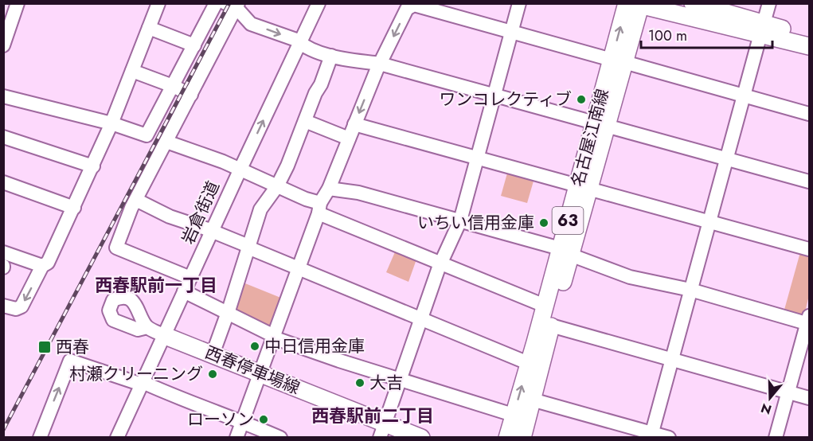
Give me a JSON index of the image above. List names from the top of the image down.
{
  "streets": {
    "main road": ["名古屋江南線", "63", "西春停車場線"],
    "street": ["岩倉街道"]
  },
  "crossings": [
    ["岩倉街道", "西春停車場線"]
  ],
  "districts": ["西春駅前一丁目", "西春駅前二丁目"],
  "places": {
    "other": [
      "ワンコレクティブ",
      "いちい信用金庫",
      "中日信用金庫",
      "村瀬クリーニング",
      "大吉",
      "ローソン"
    ],
    "transit": ["西春"]
  },
  "scale_bar": "100 m",
  "north": "bottom"
}
